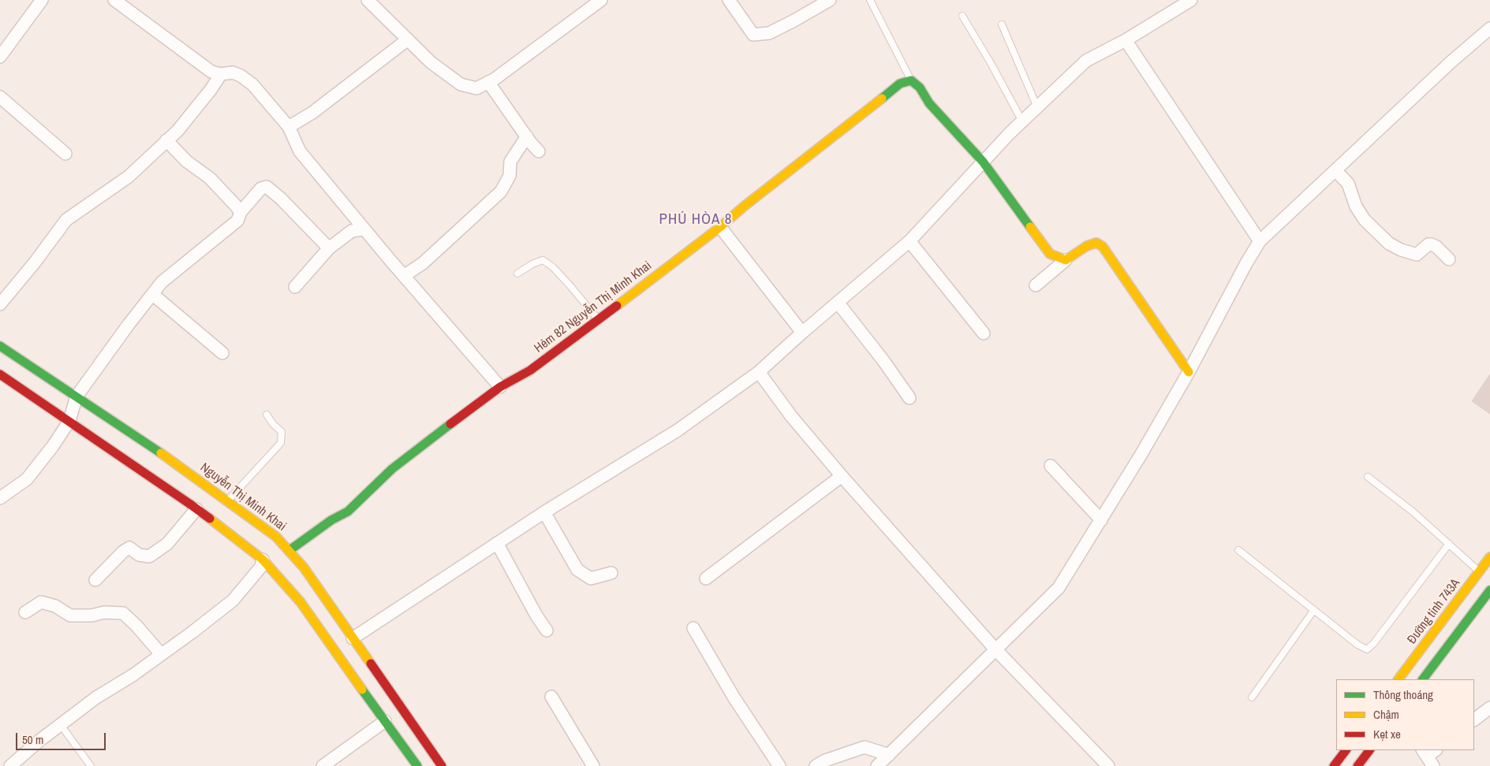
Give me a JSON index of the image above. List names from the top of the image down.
{
  "streets": {
    "main road": ["Hẻm 82 Nguyễn Thị Minh Khai", "Nguyễn Thị Minh Khai", "Đường tỉnh 743A"]
  },
  "crossings": [
    ["Hẻm 82 Nguyễn Thị Minh Khai", "Nguyễn Thị Minh Khai"]
  ],
  "districts": ["PHÚ HÒA 8"],
  "legend": ["Thông thoáng", "Chậm", "Kẹt xe"],
  "scale_bar": "50 m"
}
